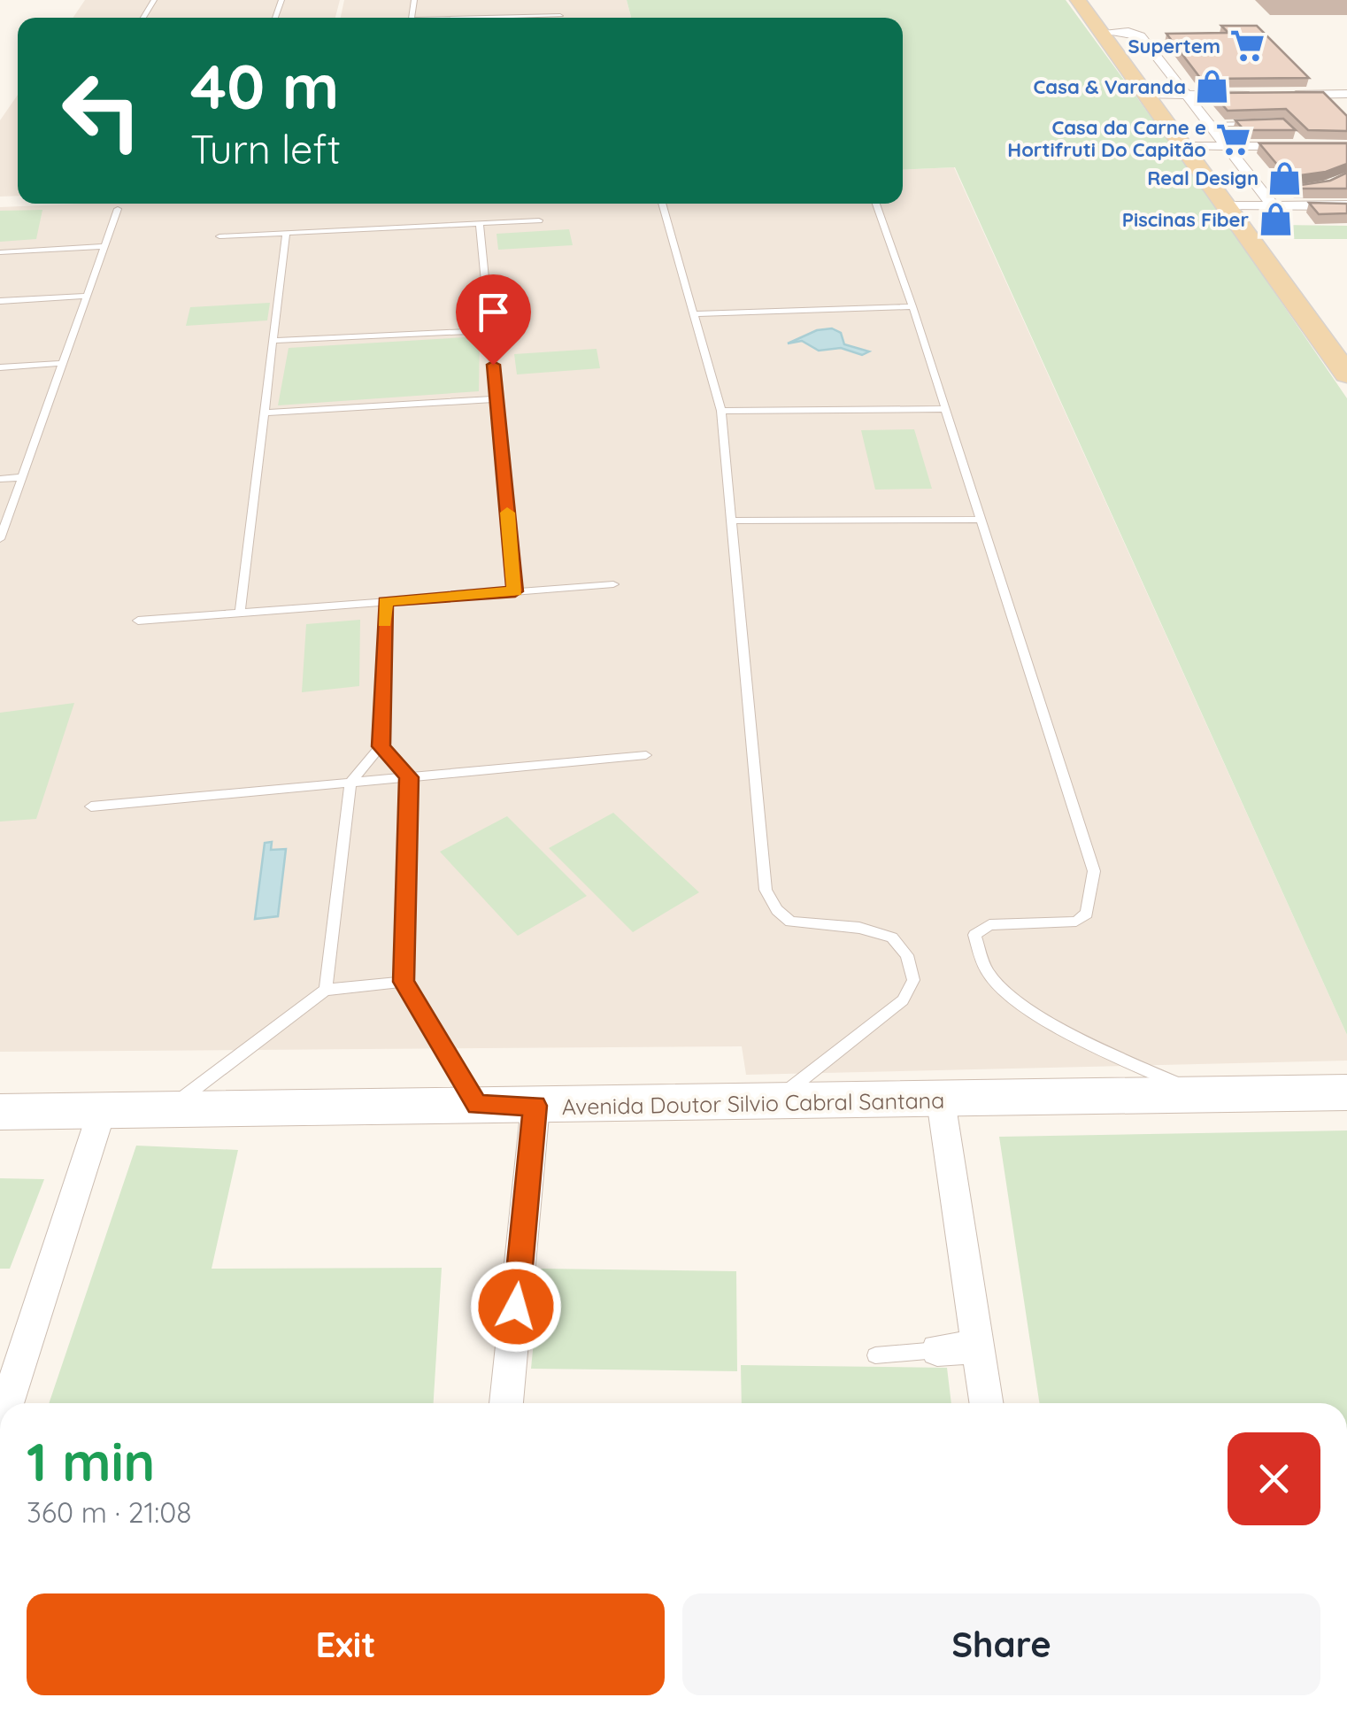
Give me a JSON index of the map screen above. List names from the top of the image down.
{
  "streets": {
    "street": ["Avenida Doutor Silvio Cabral Santana"]
  },
  "places": {
    "supermarket": ["Supertem", "Casa da Carne e Hortifruti Do Capitão"],
    "shop": ["Casa & Varanda", "Real Design", "Piscinas Fiber"]
  },
  "page": {
    "turn": ["40 m", "Turn left"],
    "heading": ["1 min", "360 m · 21:08"],
    "buttons": ["Exit", "Share"]
  }
}
